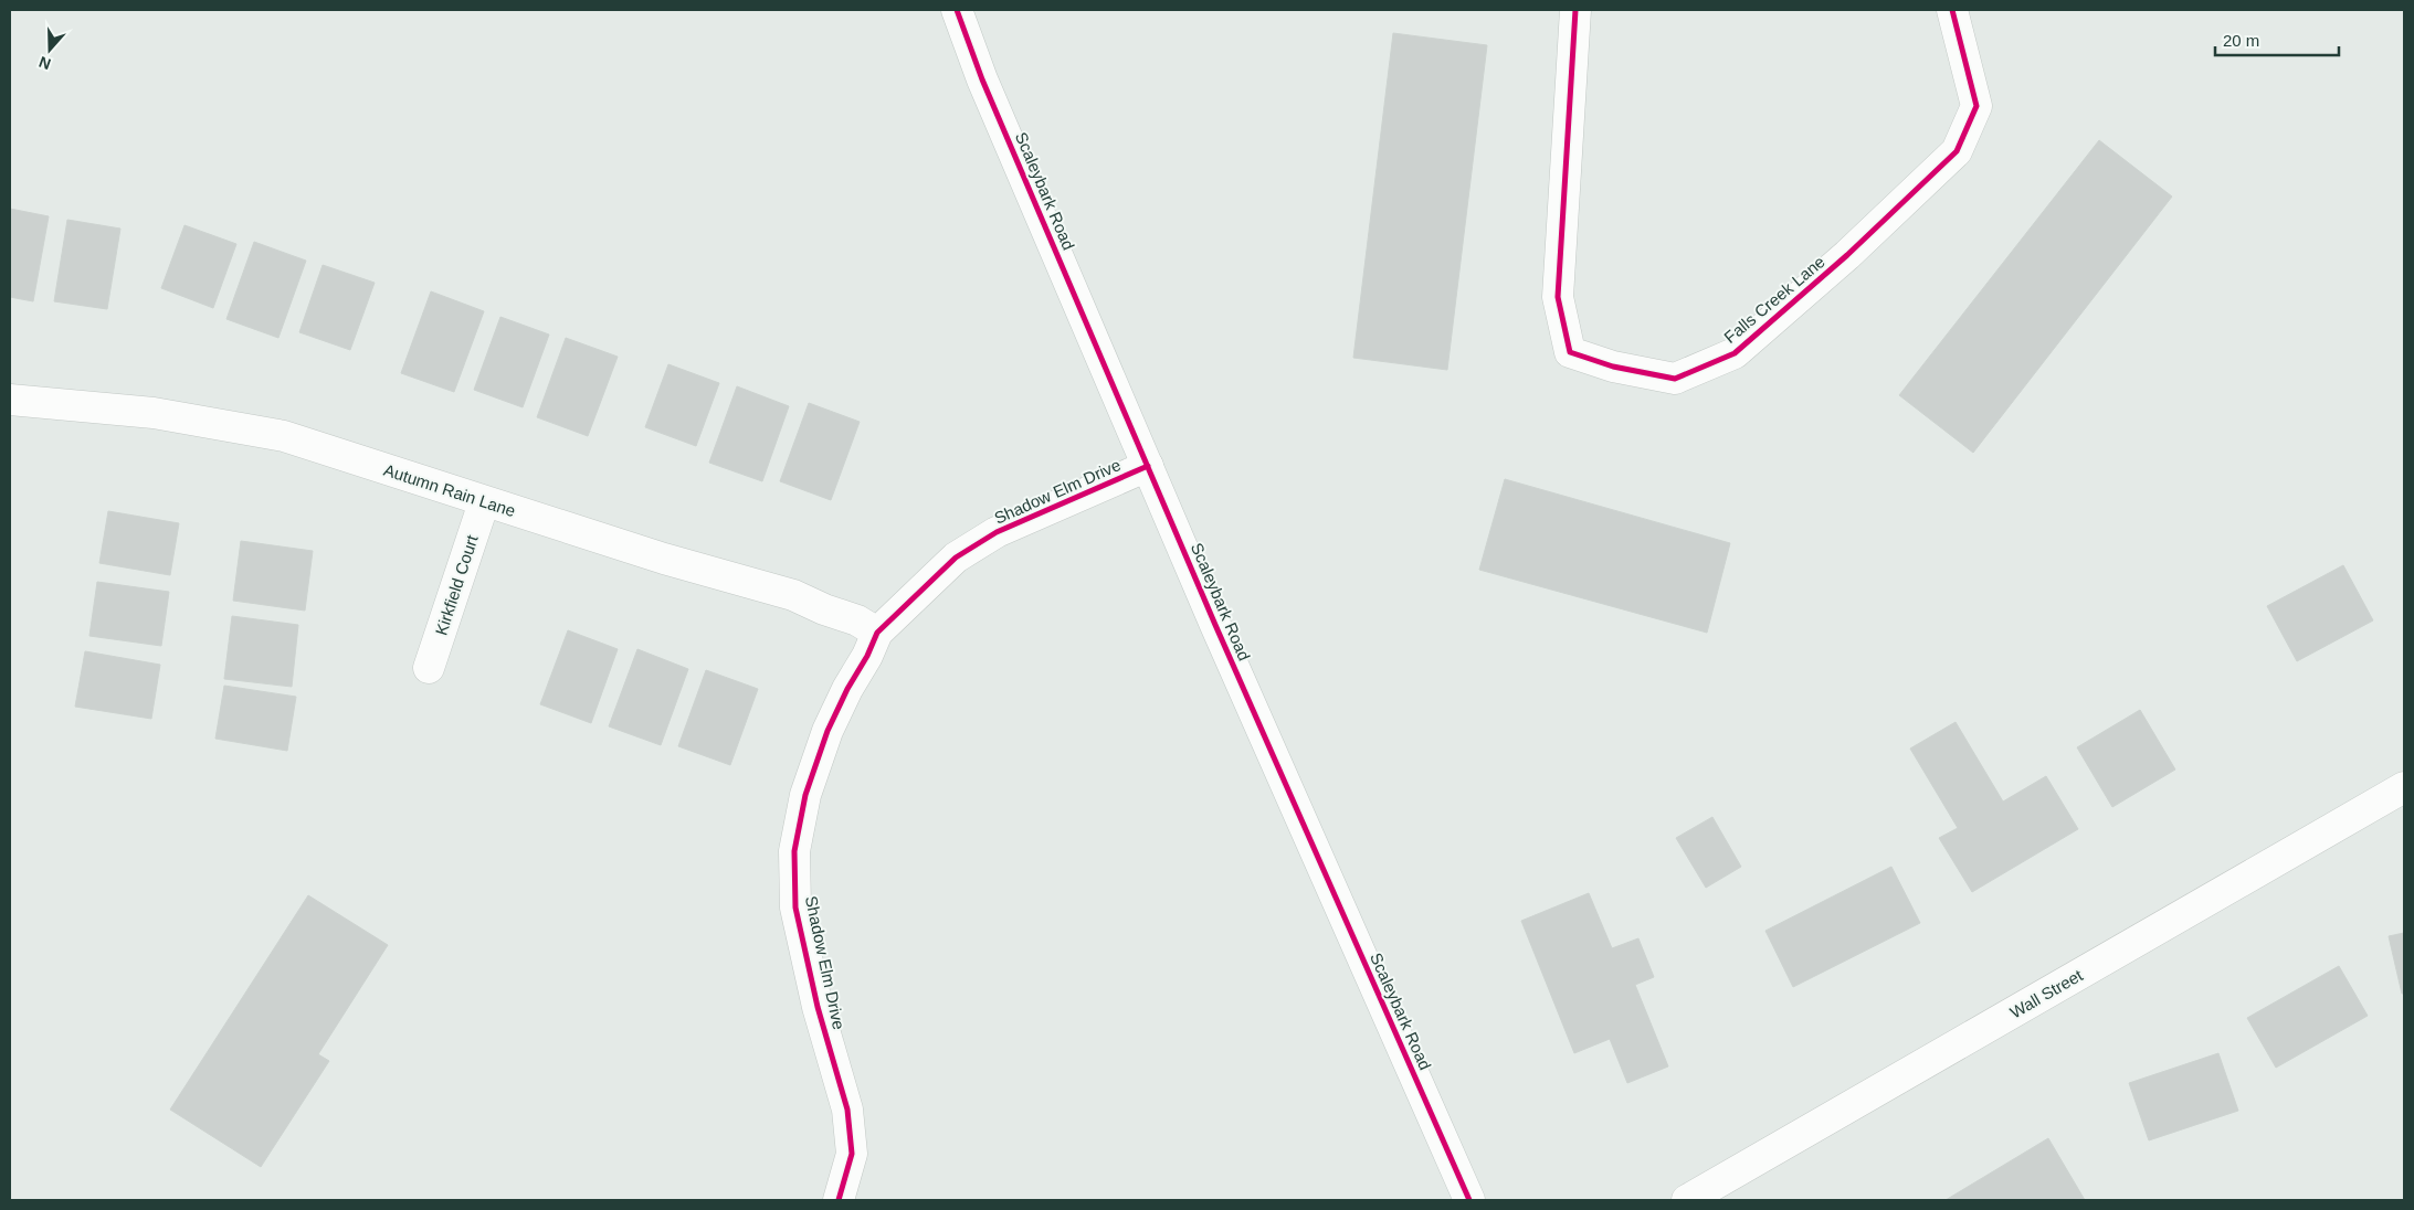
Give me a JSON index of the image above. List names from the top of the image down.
{
  "streets": {
    "street": [
      "Scaleybark Road",
      "Falls Creek Lane",
      "Autumn Rain Lane",
      "Shadow Elm Drive",
      "Kirkfield Court",
      "Wall Street"
    ]
  },
  "crossings": [
    ["Scaleybark Road", "Shadow Elm Drive"],
    ["Autumn Rain Lane", "Shadow Elm Drive"],
    ["Autumn Rain Lane", "Kirkfield Court"]
  ],
  "scale_bar": "20 m",
  "north": "bottom"
}
